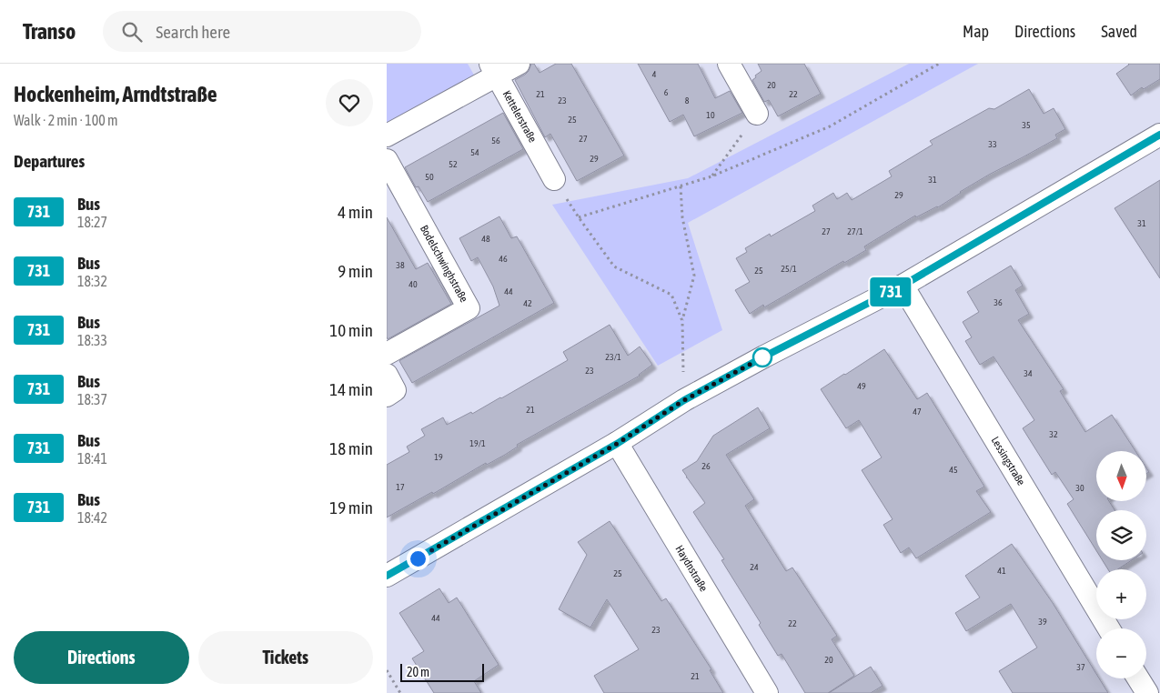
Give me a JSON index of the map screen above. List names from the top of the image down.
{
  "streets": {
    "street": [
      "Kettelerstraße",
      "Bodelschwinghstraße",
      "Lessingstraße",
      "Haydnstraße"
    ]
  },
  "lines": ["bus line 731"],
  "house_numbers": [
    "4",
    "20",
    "6",
    "21",
    "22",
    "23",
    "8",
    "10",
    "25",
    "35",
    "27",
    "56",
    "33",
    "54",
    "29",
    "52",
    "50",
    "31",
    "29",
    "31",
    "27",
    "27/1",
    "48",
    "46",
    "38",
    "25/1",
    "25",
    "40",
    "44",
    "36",
    "42",
    "23/1",
    "23",
    "34",
    "49",
    "21",
    "47",
    "32",
    "19/1",
    "19",
    "26",
    "45",
    "17",
    "30",
    "24",
    "41",
    "25",
    "44",
    "39",
    "22",
    "23",
    "20",
    "37",
    "21"
  ],
  "scale_bar": "20 m",
  "north": "bottom",
  "page": {
    "header": "Transo",
    "search": "Search here",
    "nav": ["Map", "Directions", "Saved"],
    "heading": [
      ["Hockenheim, Arndtstraße", "Walk · 2 min · 100 m"],
      "Departures"
    ],
    "on_map": "731",
    "list": [
      {
        "mark": "731",
        "name": "Bus",
        "note": "18:27",
        "value": "4 min"
      },
      {
        "mark": "731",
        "name": "Bus",
        "note": "18:32",
        "value": "9 min"
      },
      {
        "mark": "731",
        "name": "Bus",
        "note": "18:33",
        "value": "10 min"
      },
      {
        "mark": "731",
        "name": "Bus",
        "note": "18:37",
        "value": "14 min"
      },
      {
        "mark": "731",
        "name": "Bus",
        "note": "18:41",
        "value": "18 min"
      },
      {
        "mark": "731",
        "name": "Bus",
        "note": "18:42",
        "value": "19 min"
      }
    ],
    "map_buttons": ["+", "−"],
    "buttons": ["Directions", "Tickets"],
    "scale": "20 m"
  }
}
